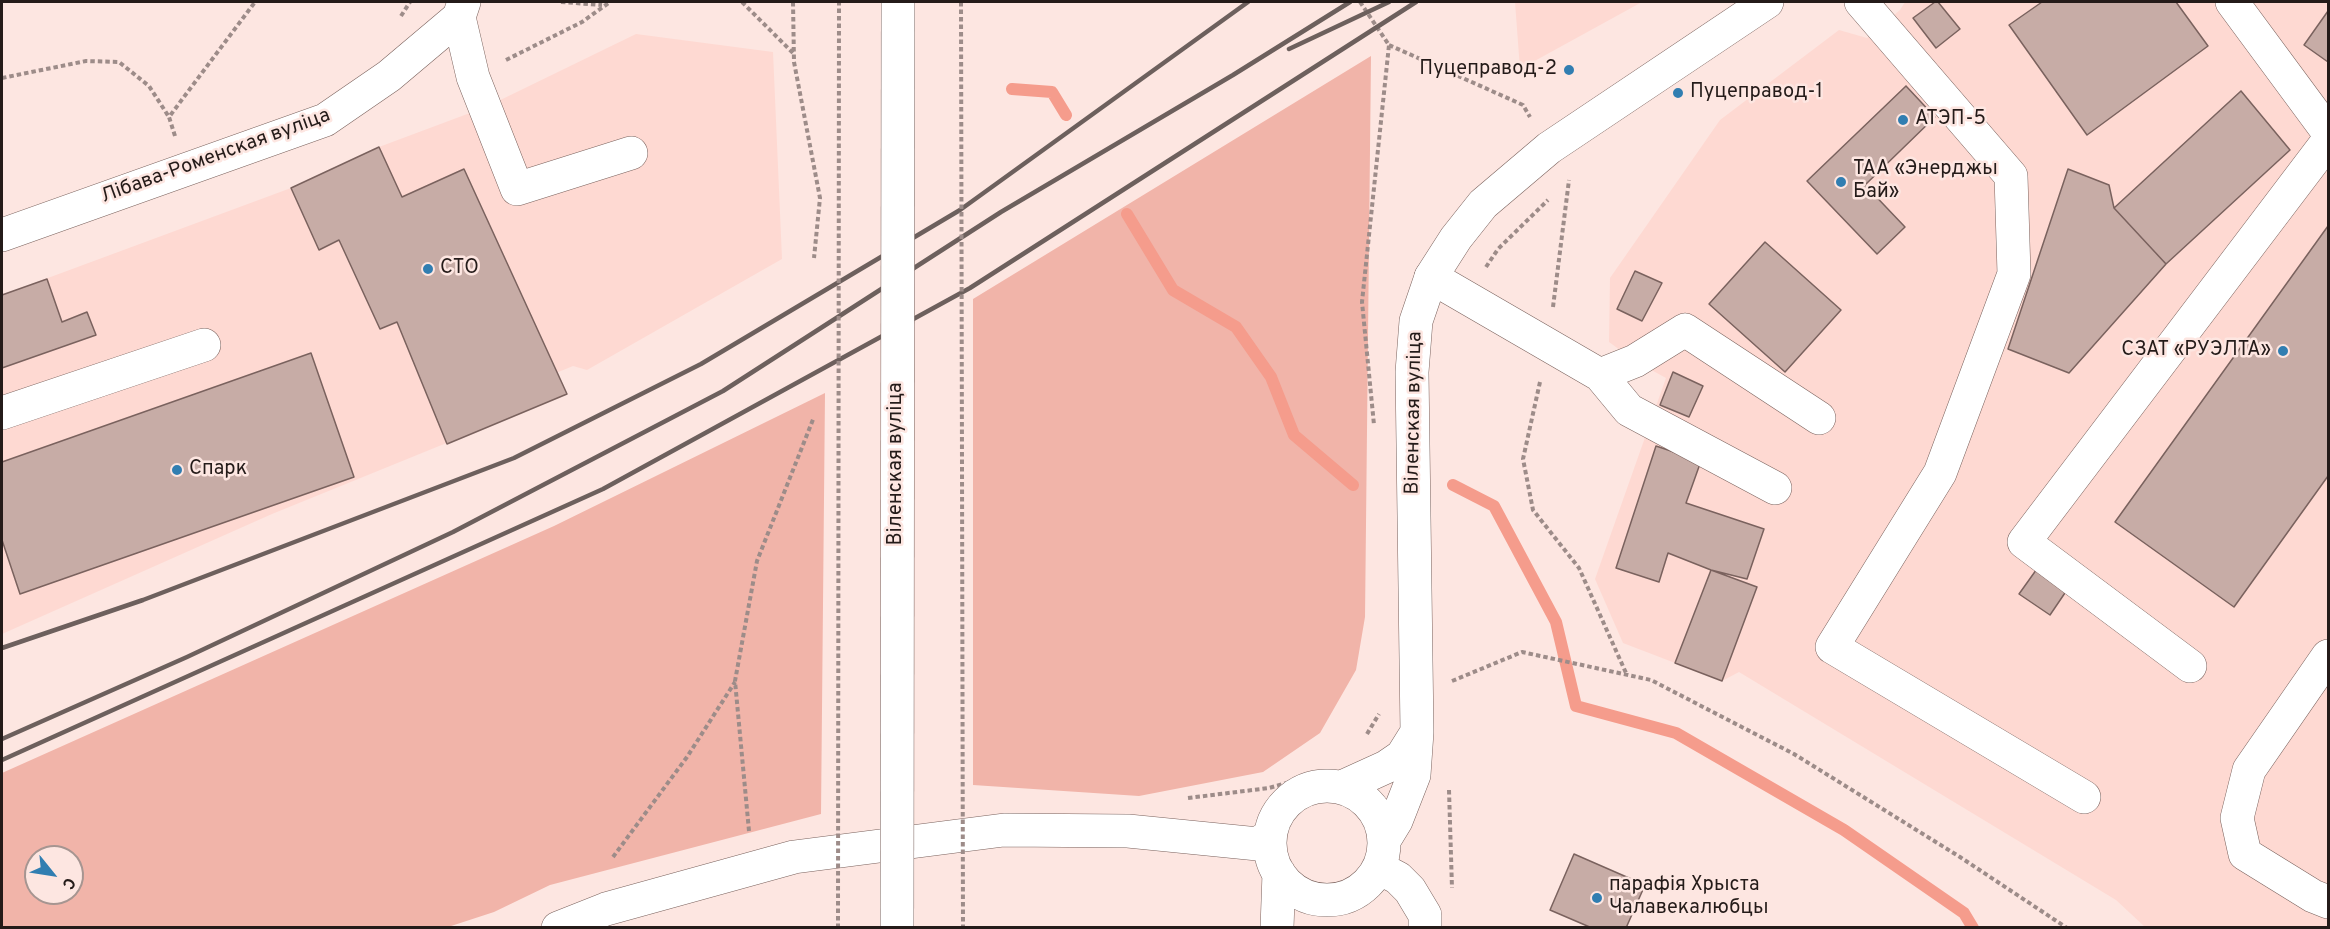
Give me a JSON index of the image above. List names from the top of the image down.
{
  "streets": {
    "main road": ["Лібава-Роменская вуліца", "Віленская вуліца"]
  },
  "places": [
    "Пуцеправод-2",
    "Пуцеправод-1",
    "АТЭП-5",
    "ТАА «Энерджы Бай»",
    "СТО",
    "СЗАТ «РУЭЛТА»",
    "Спарк",
    "парафія Хрыста Чалавекалюбцы"
  ],
  "north": "bottom right"
}
